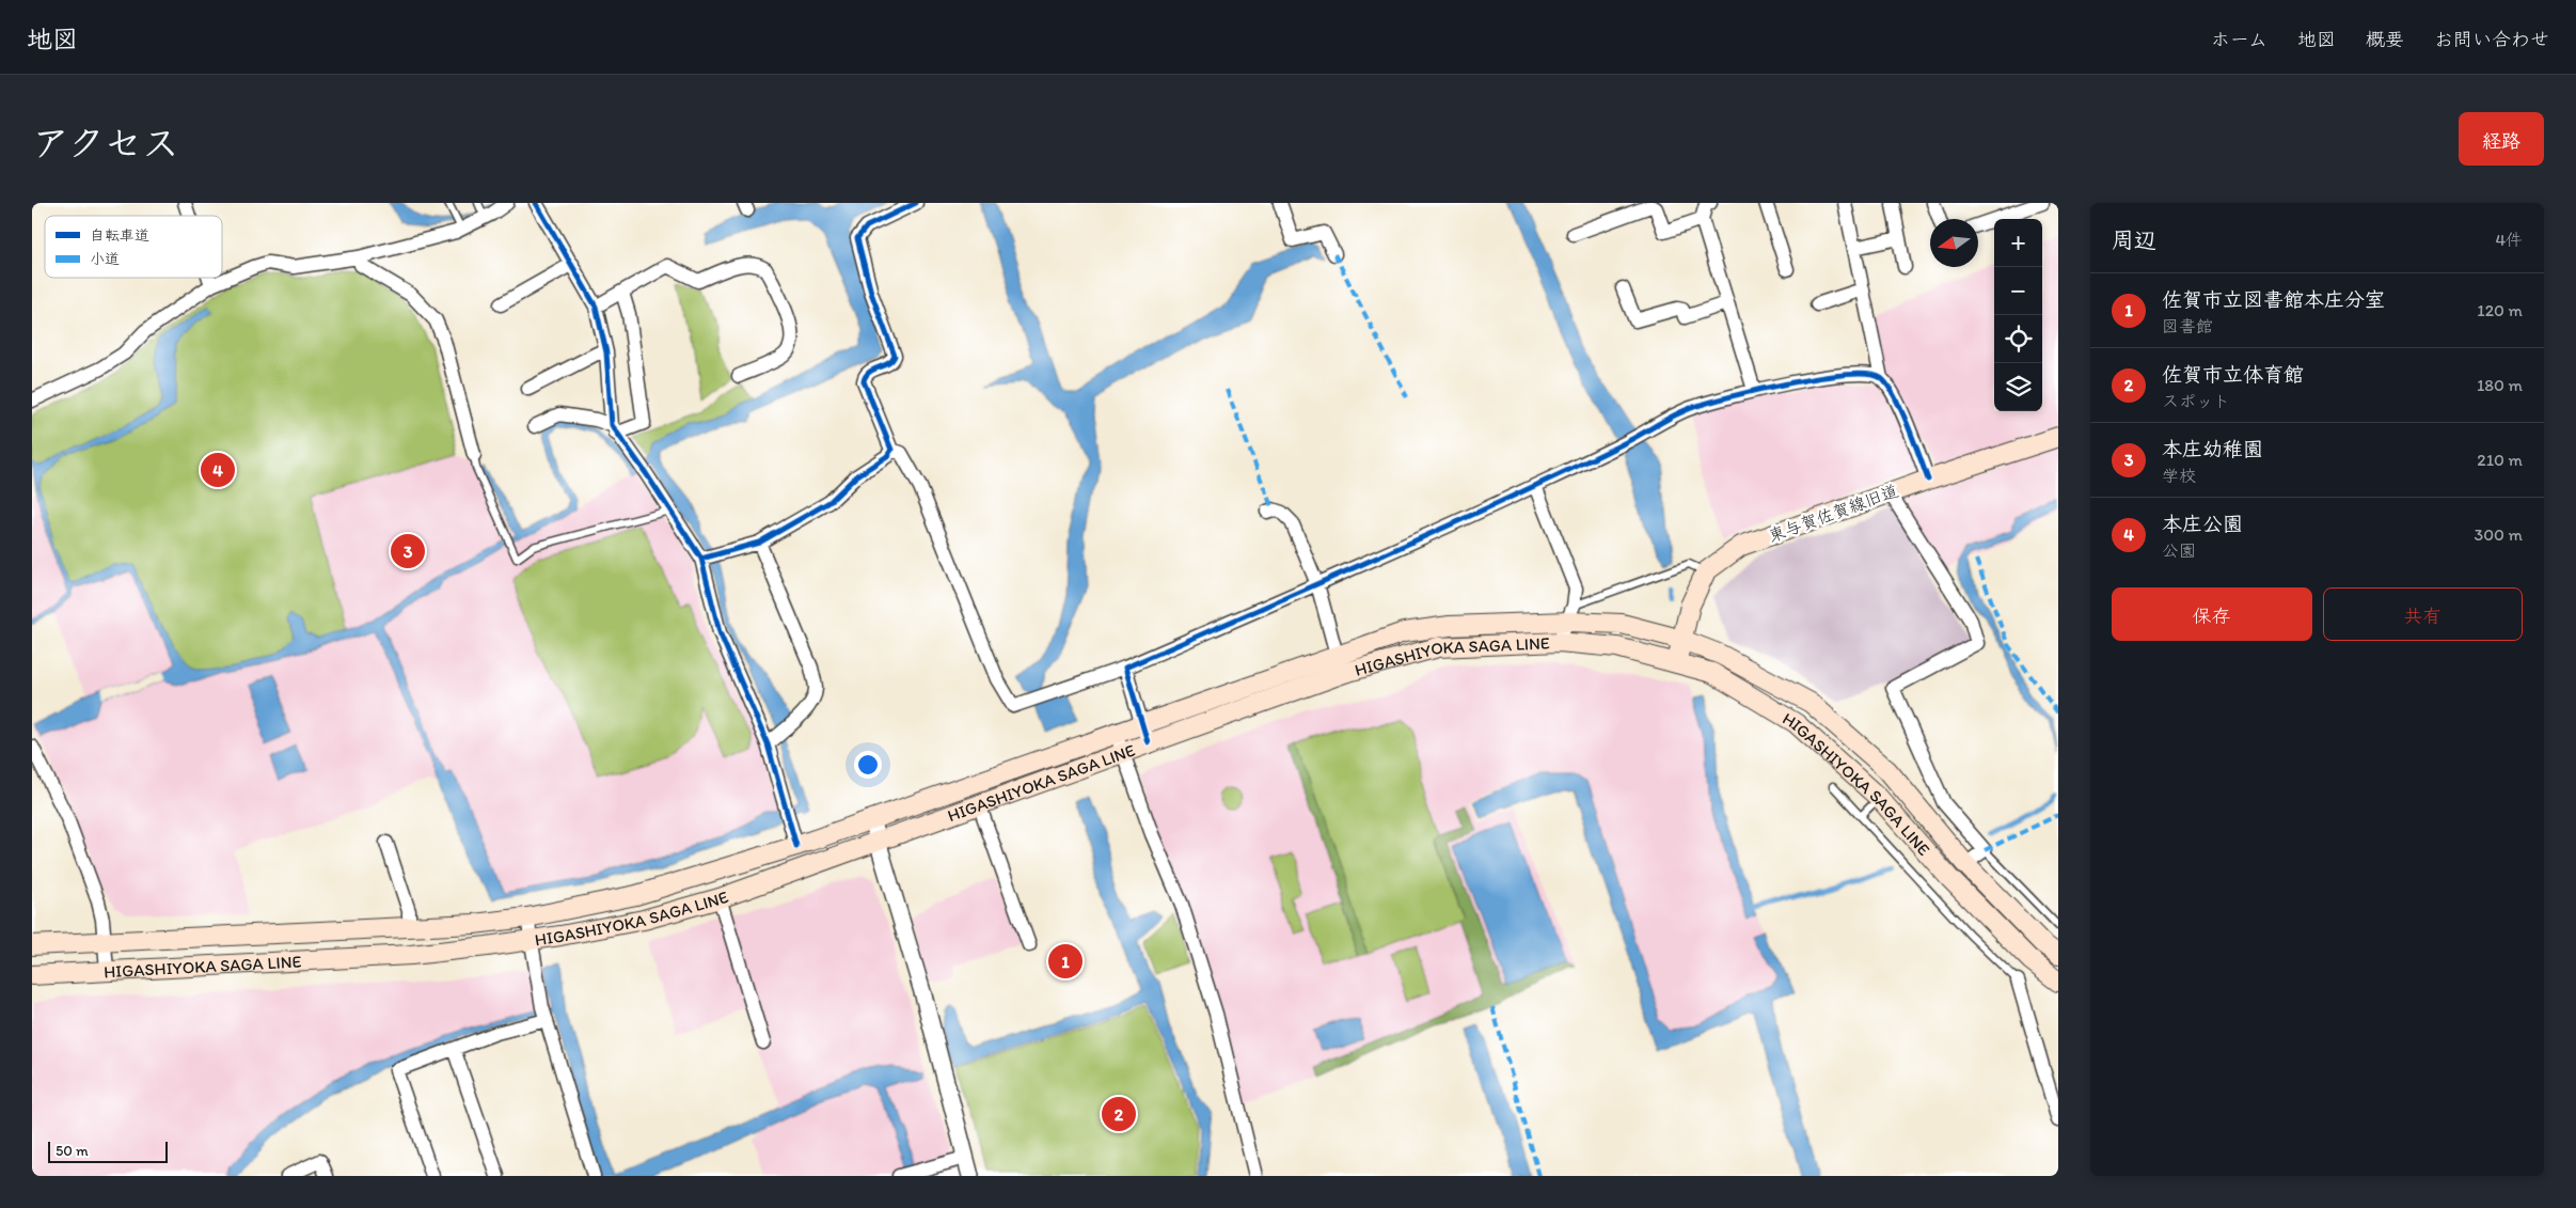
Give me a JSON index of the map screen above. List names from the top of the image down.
{
  "streets": {
    "main road": ["東与賀佐賀線旧道", "HIGASHIYOKA SAGA LINE"]
  },
  "legend": ["自転車道", "小道"],
  "scale_bar": "50 m",
  "north": "left",
  "page": {
    "header": "地図",
    "nav": [
      "ホーム",
      "地図",
      "概要",
      "お問い合わせ"
    ],
    "title": "アクセス",
    "buttons": [
      "経路",
      ["保存", "共有"]
    ],
    "heading": ["周辺", "4件"],
    "map_buttons": ["+", "−"],
    "list": [
      {
        "mark": "1",
        "name": "佐賀市立図書館本庄分室",
        "note": "図書館",
        "value": "120 m"
      },
      {
        "mark": "2",
        "name": "佐賀市立体育館",
        "note": "スポット",
        "value": "180 m"
      },
      {
        "mark": "3",
        "name": "本庄幼稚園",
        "note": "学校",
        "value": "210 m"
      },
      {
        "mark": "4",
        "name": "本庄公園",
        "note": "公園",
        "value": "300 m"
      }
    ],
    "pins": [
      "4",
      "3",
      "1",
      "2"
    ],
    "scale": "50 m"
  }
}
